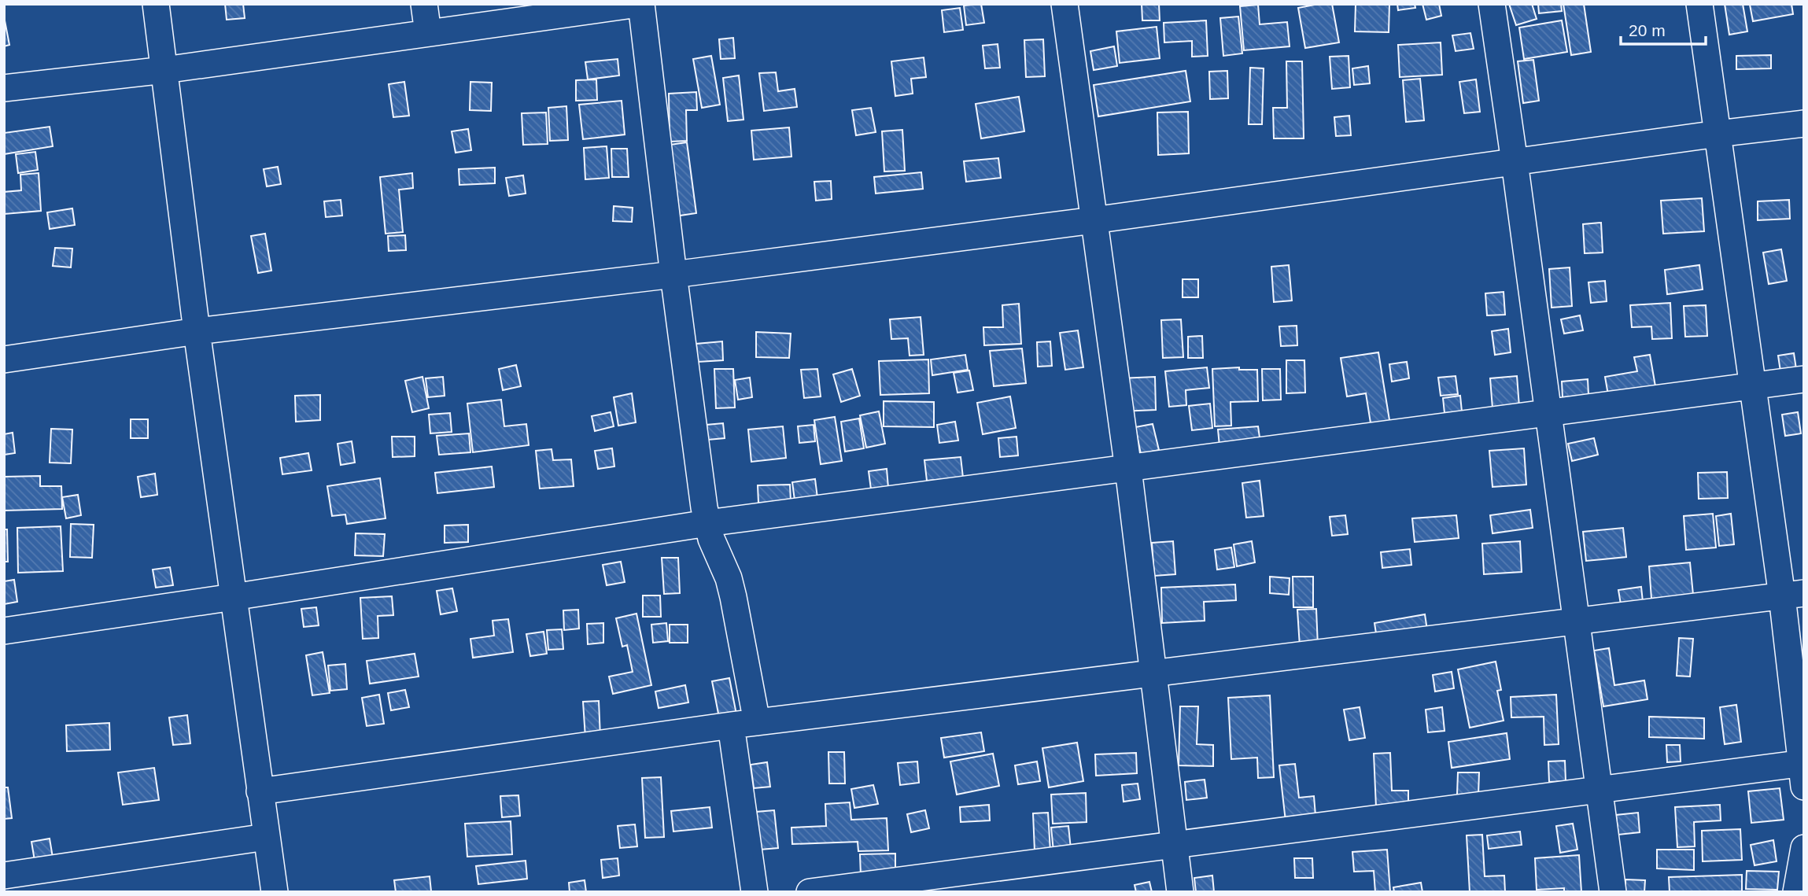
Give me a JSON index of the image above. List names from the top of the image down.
{
  "scale_bar": "20 m"
}
